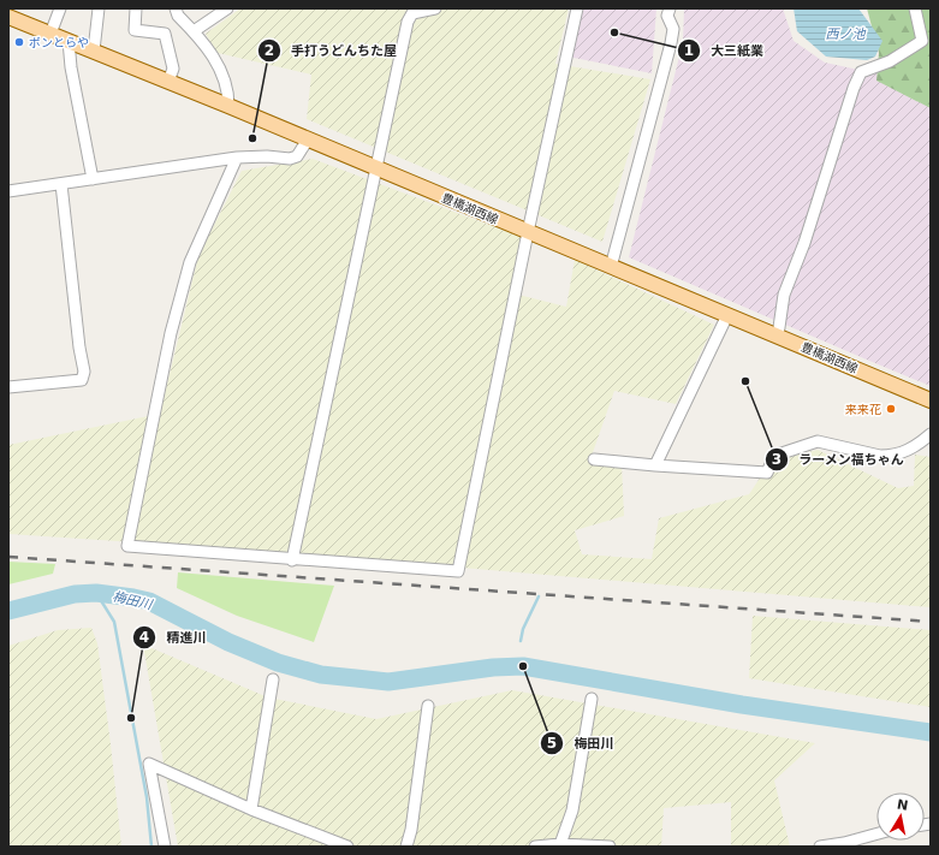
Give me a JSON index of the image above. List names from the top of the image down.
{
  "streets": {
    "main road": ["豊橋湖西線"]
  },
  "water": ["西ノ池", "梅田川"],
  "places": [
    "大三紙業",
    "ボンとらや",
    "手打うどんちた屋",
    "ラーメン福ちゃん",
    "来来花",
    "梅田川",
    "精進川"
  ],
  "north": "top"
}
